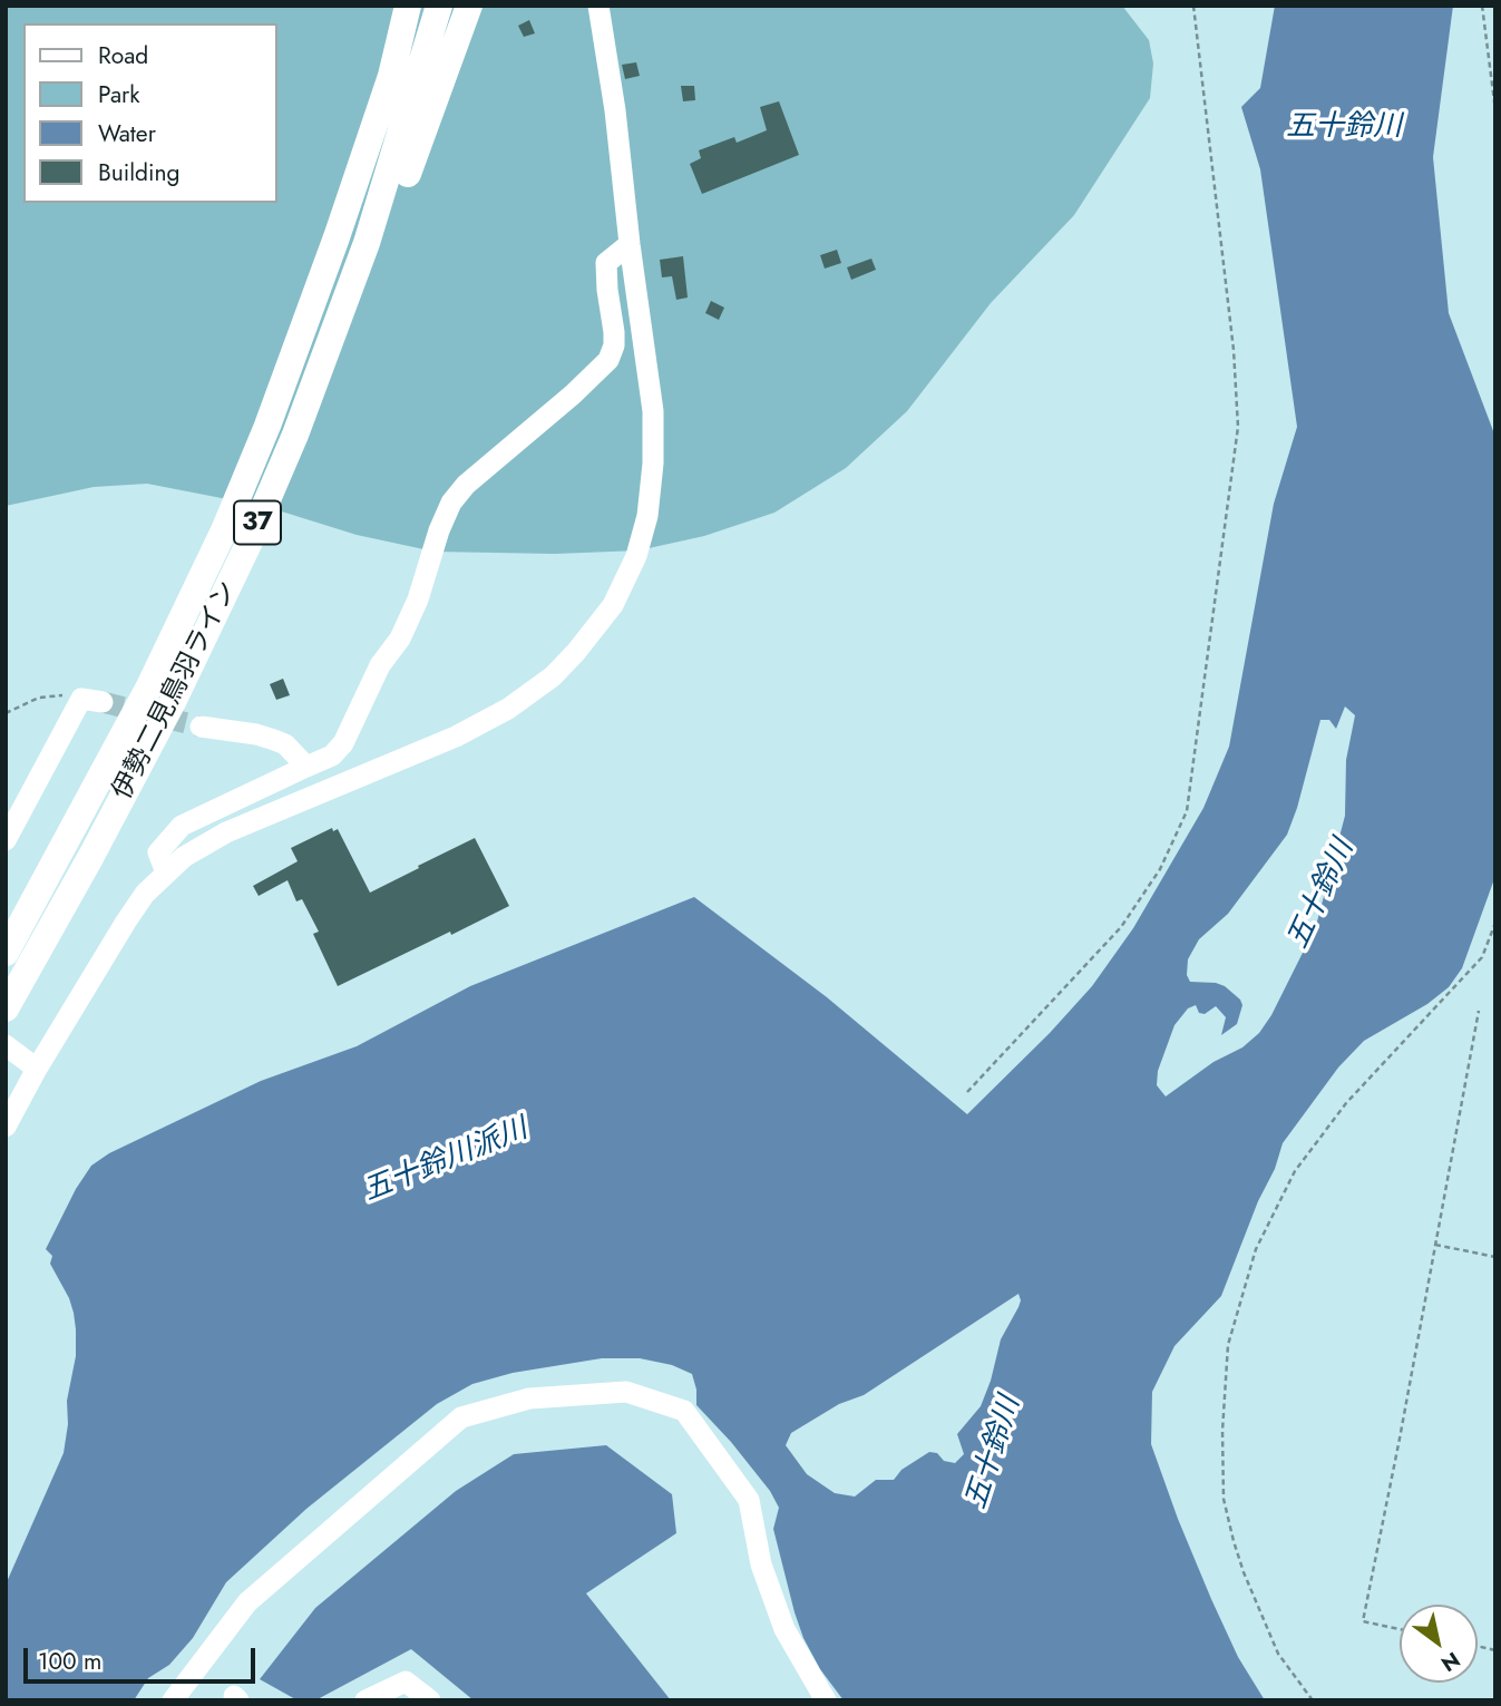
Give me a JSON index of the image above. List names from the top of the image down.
{
  "streets": {
    "main road": ["37", "伊勢二見鳥羽ライン"]
  },
  "water": ["五十鈴川", "五十鈴川派川"],
  "legend": [
    "Road",
    "Park",
    "Water",
    "Building"
  ],
  "scale_bar": "100 m",
  "north": "bottom right"
}
